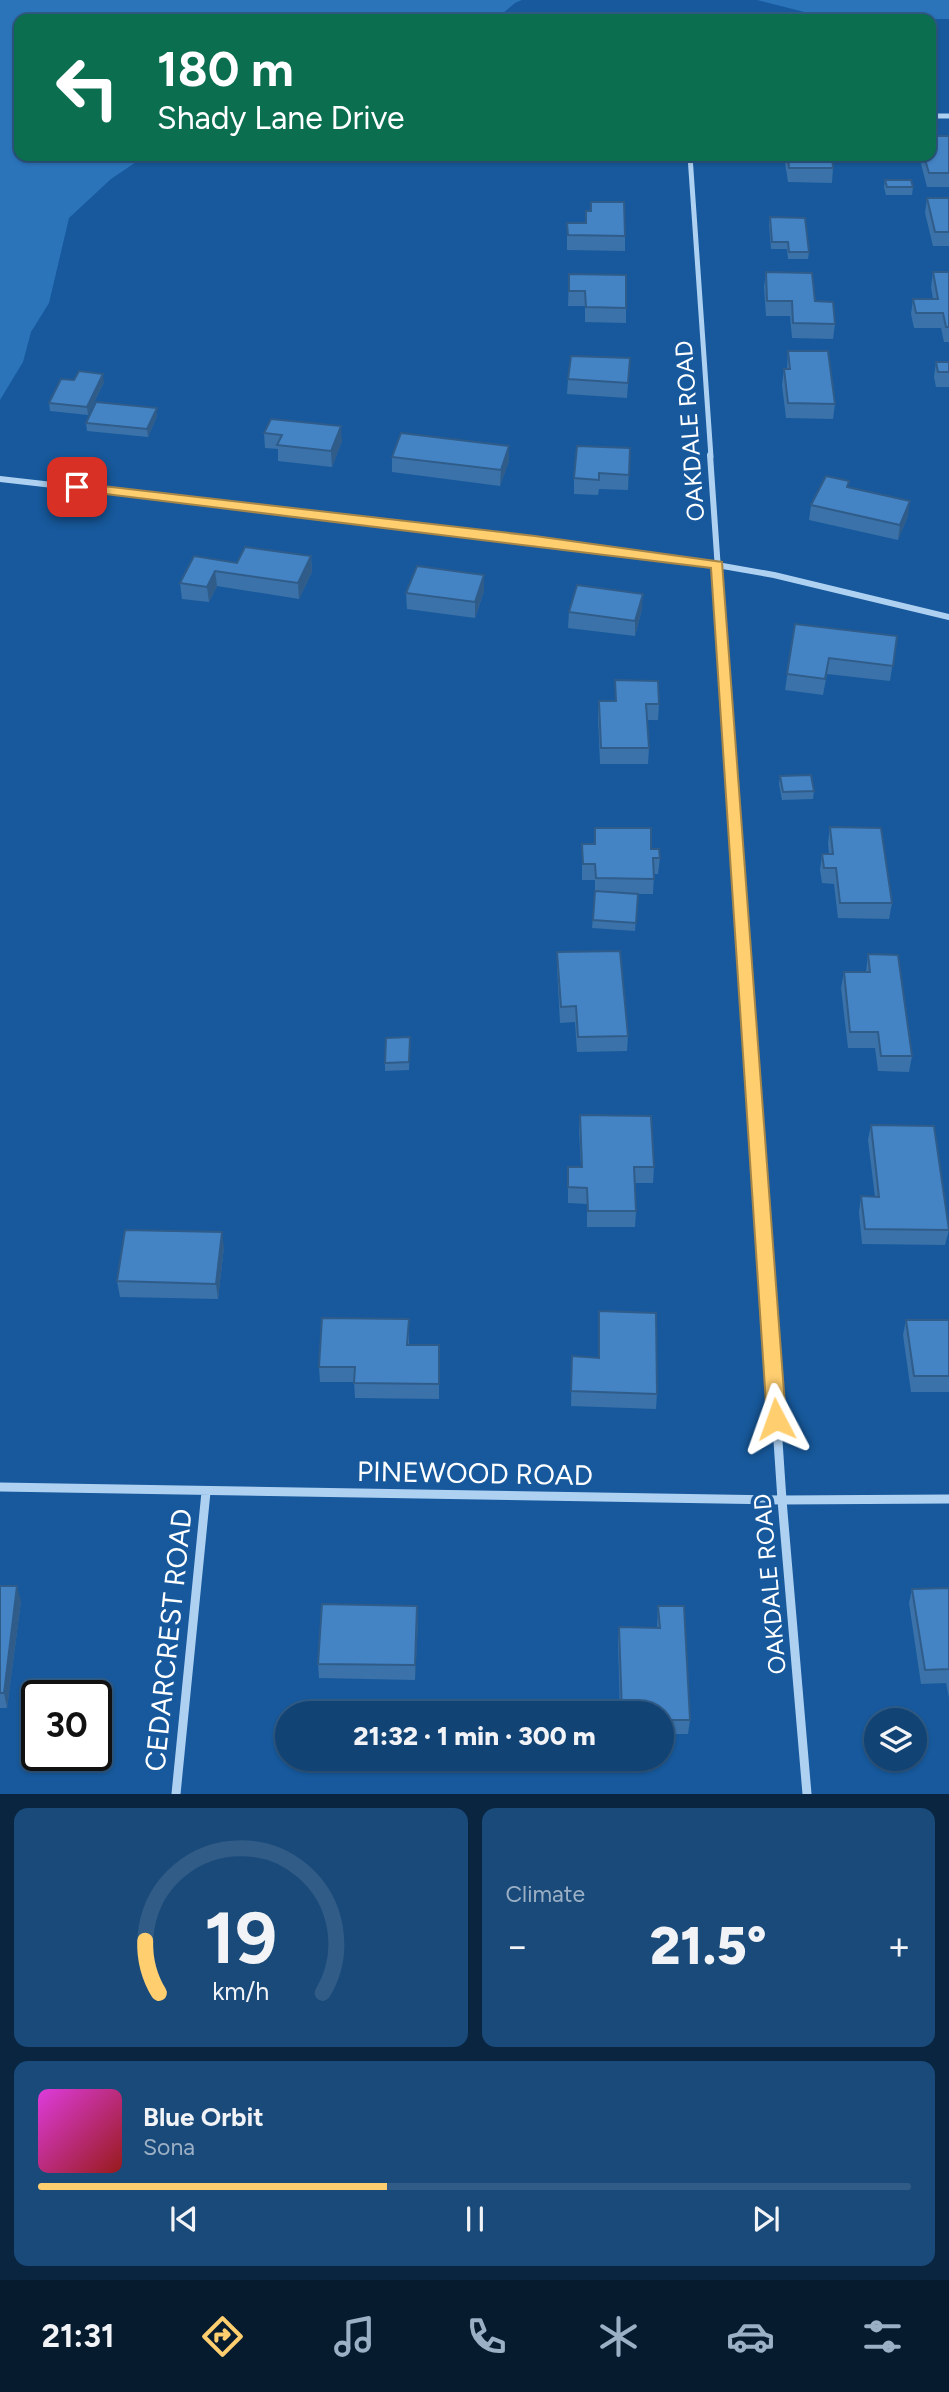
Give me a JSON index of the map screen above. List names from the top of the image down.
{
  "streets": {
    "street": ["OAKDALE ROAD", "PINEWOOD ROAD", "CEDARCREST ROAD"]
  },
  "crossings": [
    ["OAKDALE ROAD", "PINEWOOD ROAD"],
    ["PINEWOOD ROAD", "CEDARCREST ROAD"]
  ],
  "page": {
    "turn": ["180 m", "Shady Lane Drive"],
    "limit": "30",
    "trip": "21:32 · 1 min · 300 m",
    "tile": "Climate",
    "heat": ["−", "21.5°", "+"],
    "song": ["Blue Orbit", "Sona"],
    "tabs": "21:31",
    "gauge": ["19", "km/h"]
  }
}
